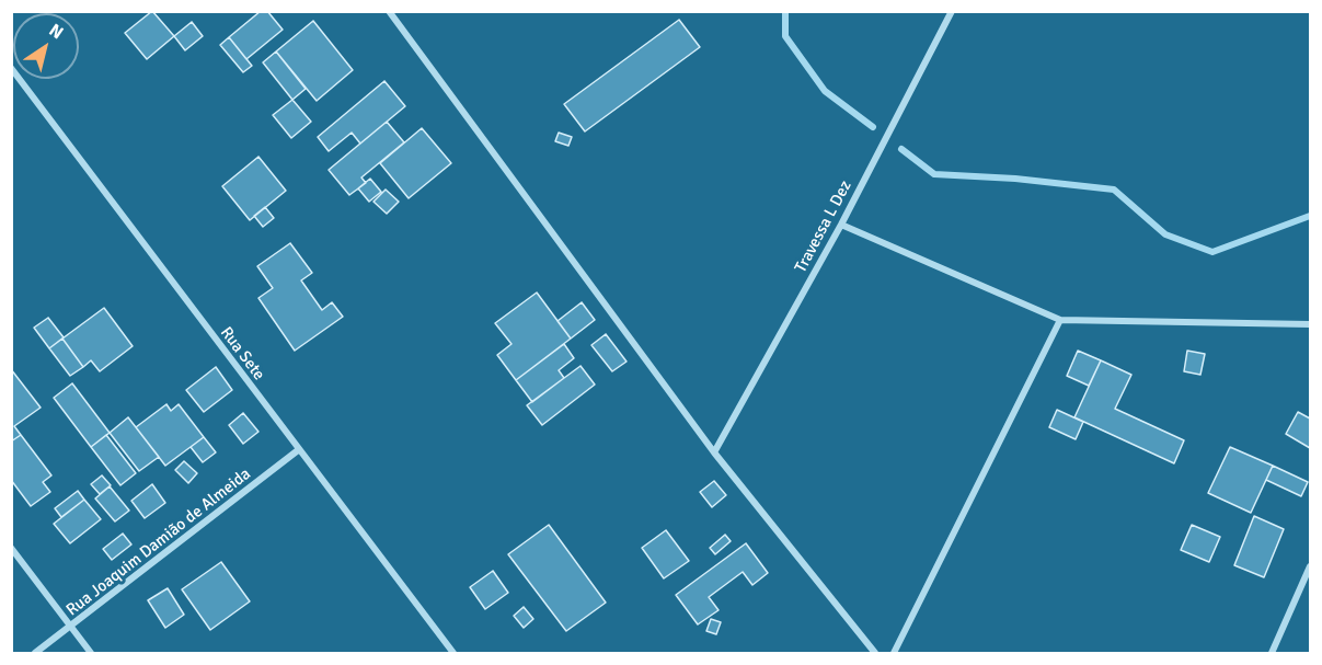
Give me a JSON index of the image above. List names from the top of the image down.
{
  "streets": {
    "street": ["Travessa L Dez", "Rua Sete", "Rua Joaquim Damião de Almeida"]
  },
  "crossings": [
    ["Rua Sete", "Rua Joaquim Damião de Almeida"]
  ],
  "north": "top right"
}
